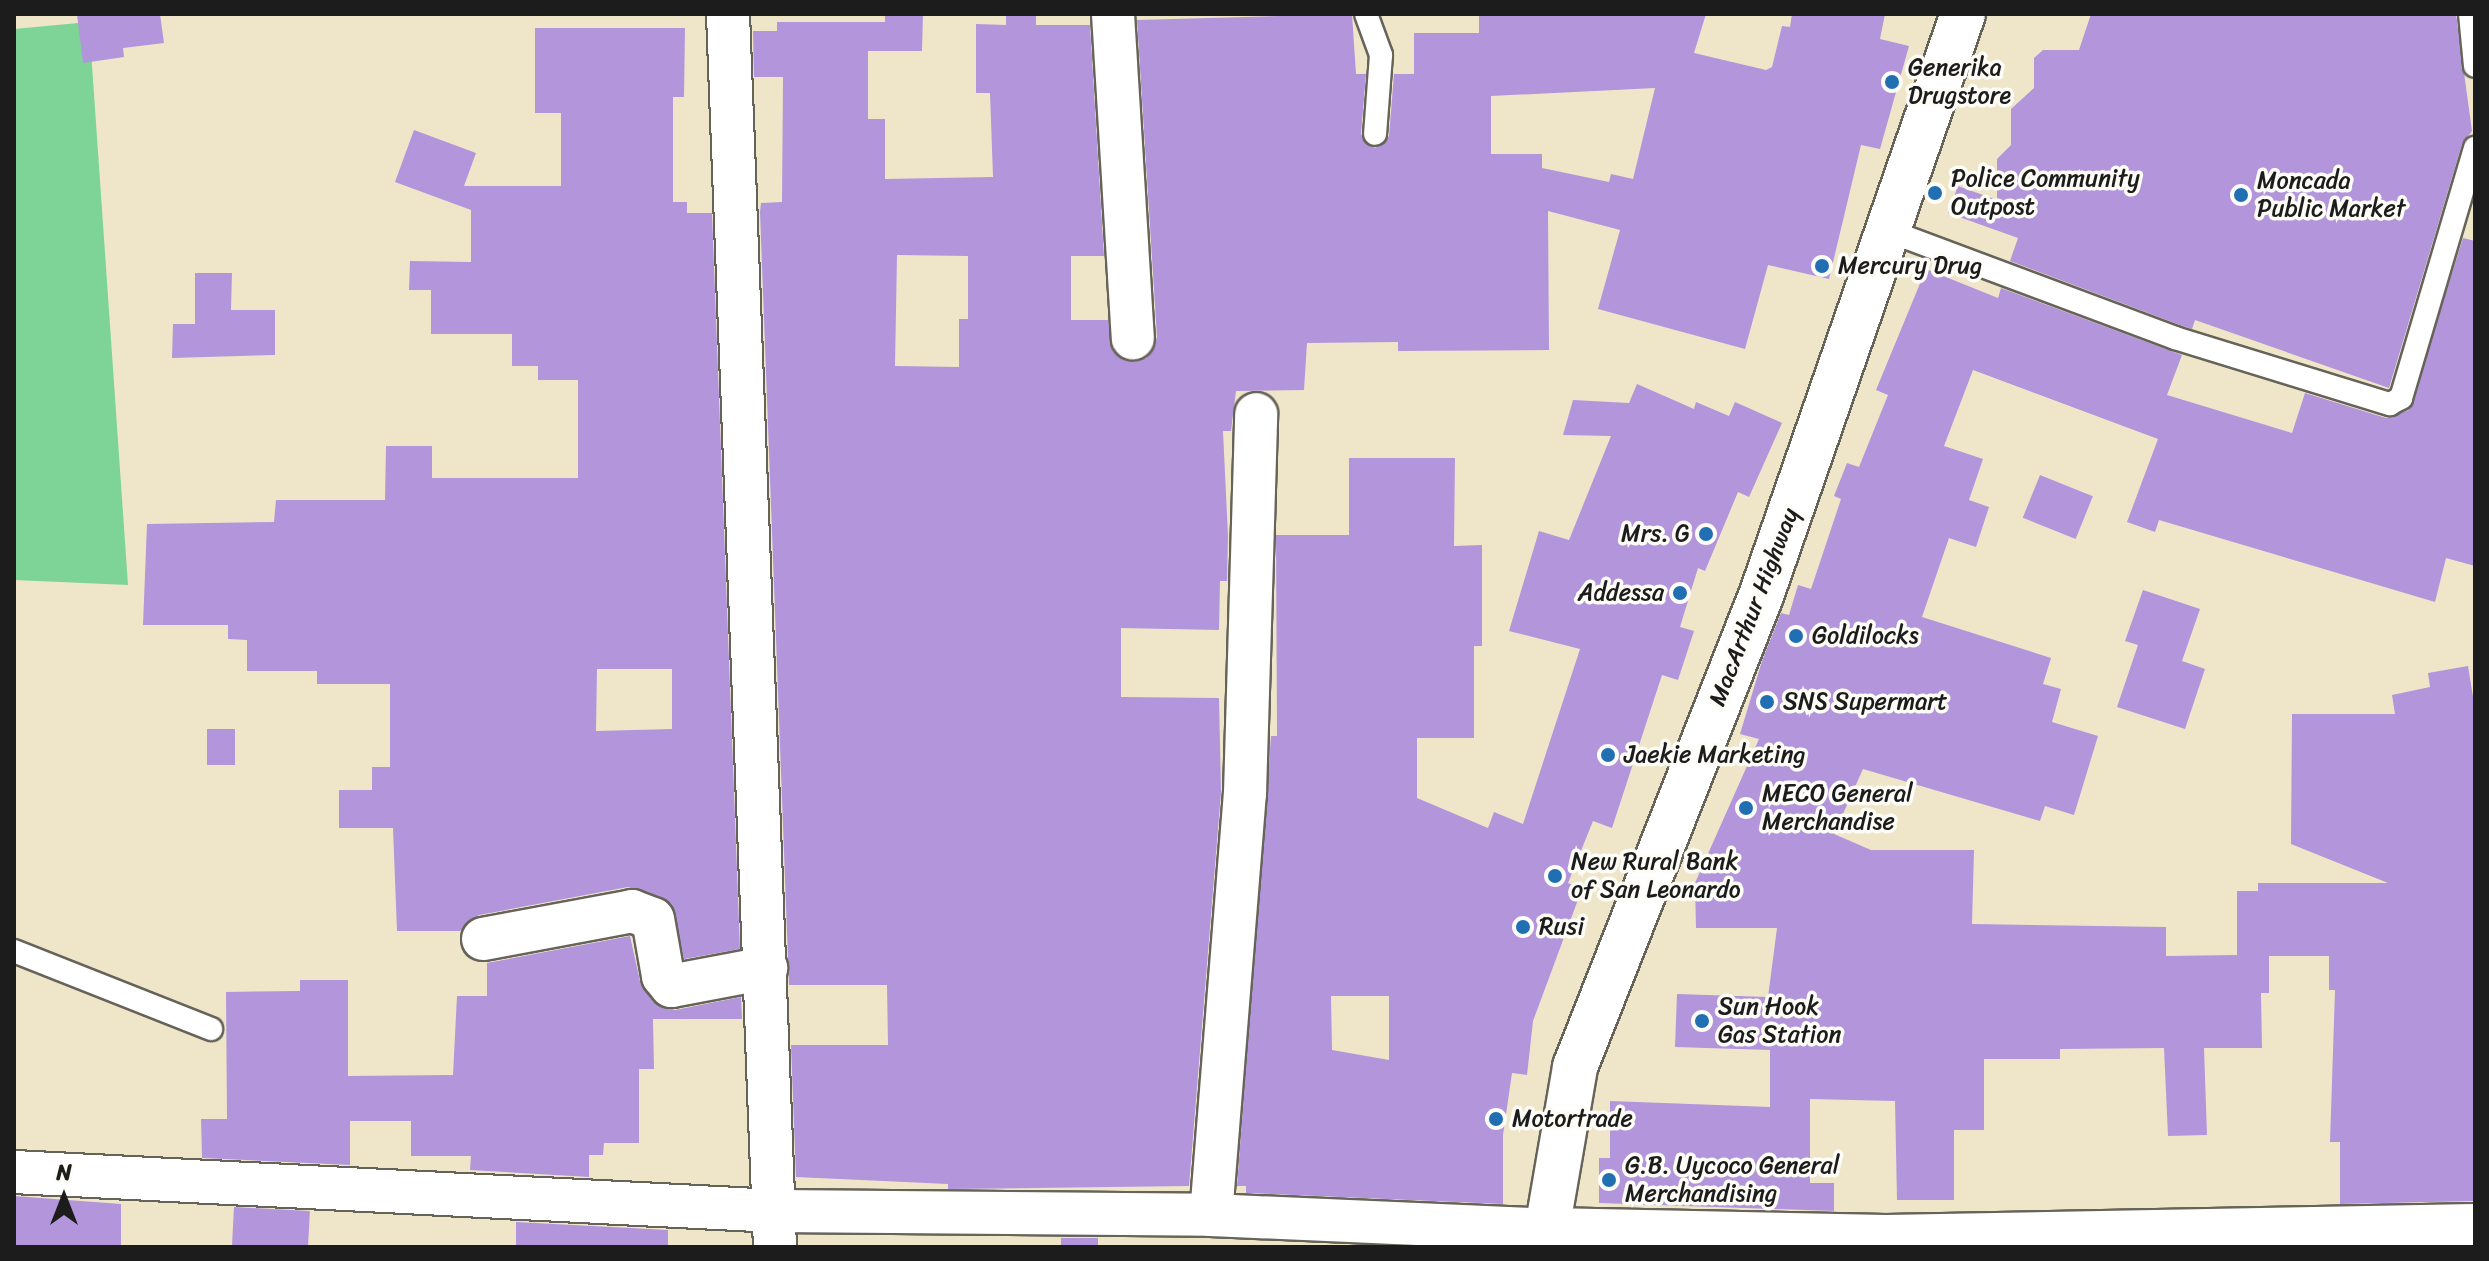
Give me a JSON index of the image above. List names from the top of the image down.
{
  "streets": {
    "main road": ["MacArthur Highway"]
  },
  "places": [
    "Generika Drugstore",
    "Police Community Outpost",
    "Moncada Public Market",
    "Mercury Drug",
    "Mrs. G",
    "Addessa",
    "Goldilocks",
    "SNS Supermart",
    "Jaekie Marketing",
    "MECO General Merchandise",
    "New Rural Bank of San Leonardo",
    "Rusi",
    "Sun Hook Gas Station",
    "Motortrade",
    "G.B. Uycoco General Merchandising"
  ],
  "north": "top"
}
